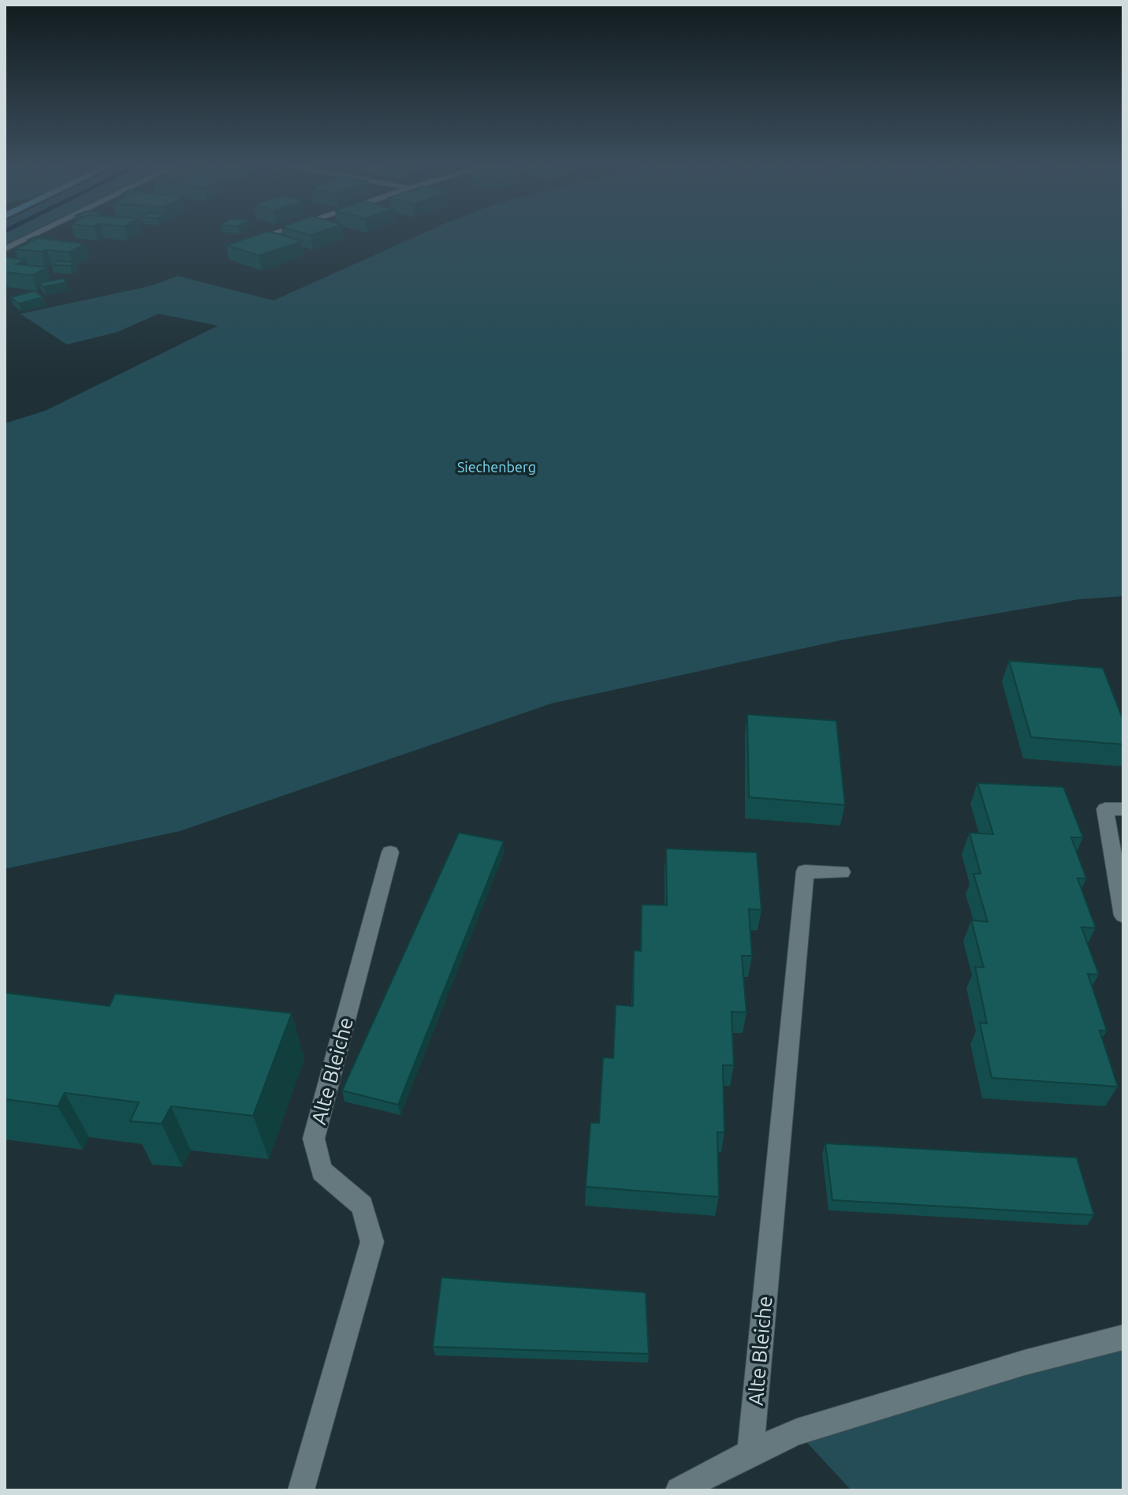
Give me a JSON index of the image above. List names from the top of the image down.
{
  "streets": {
    "street": ["Alte Bleiche"]
  },
  "parks": ["Siechenberg"]
}
